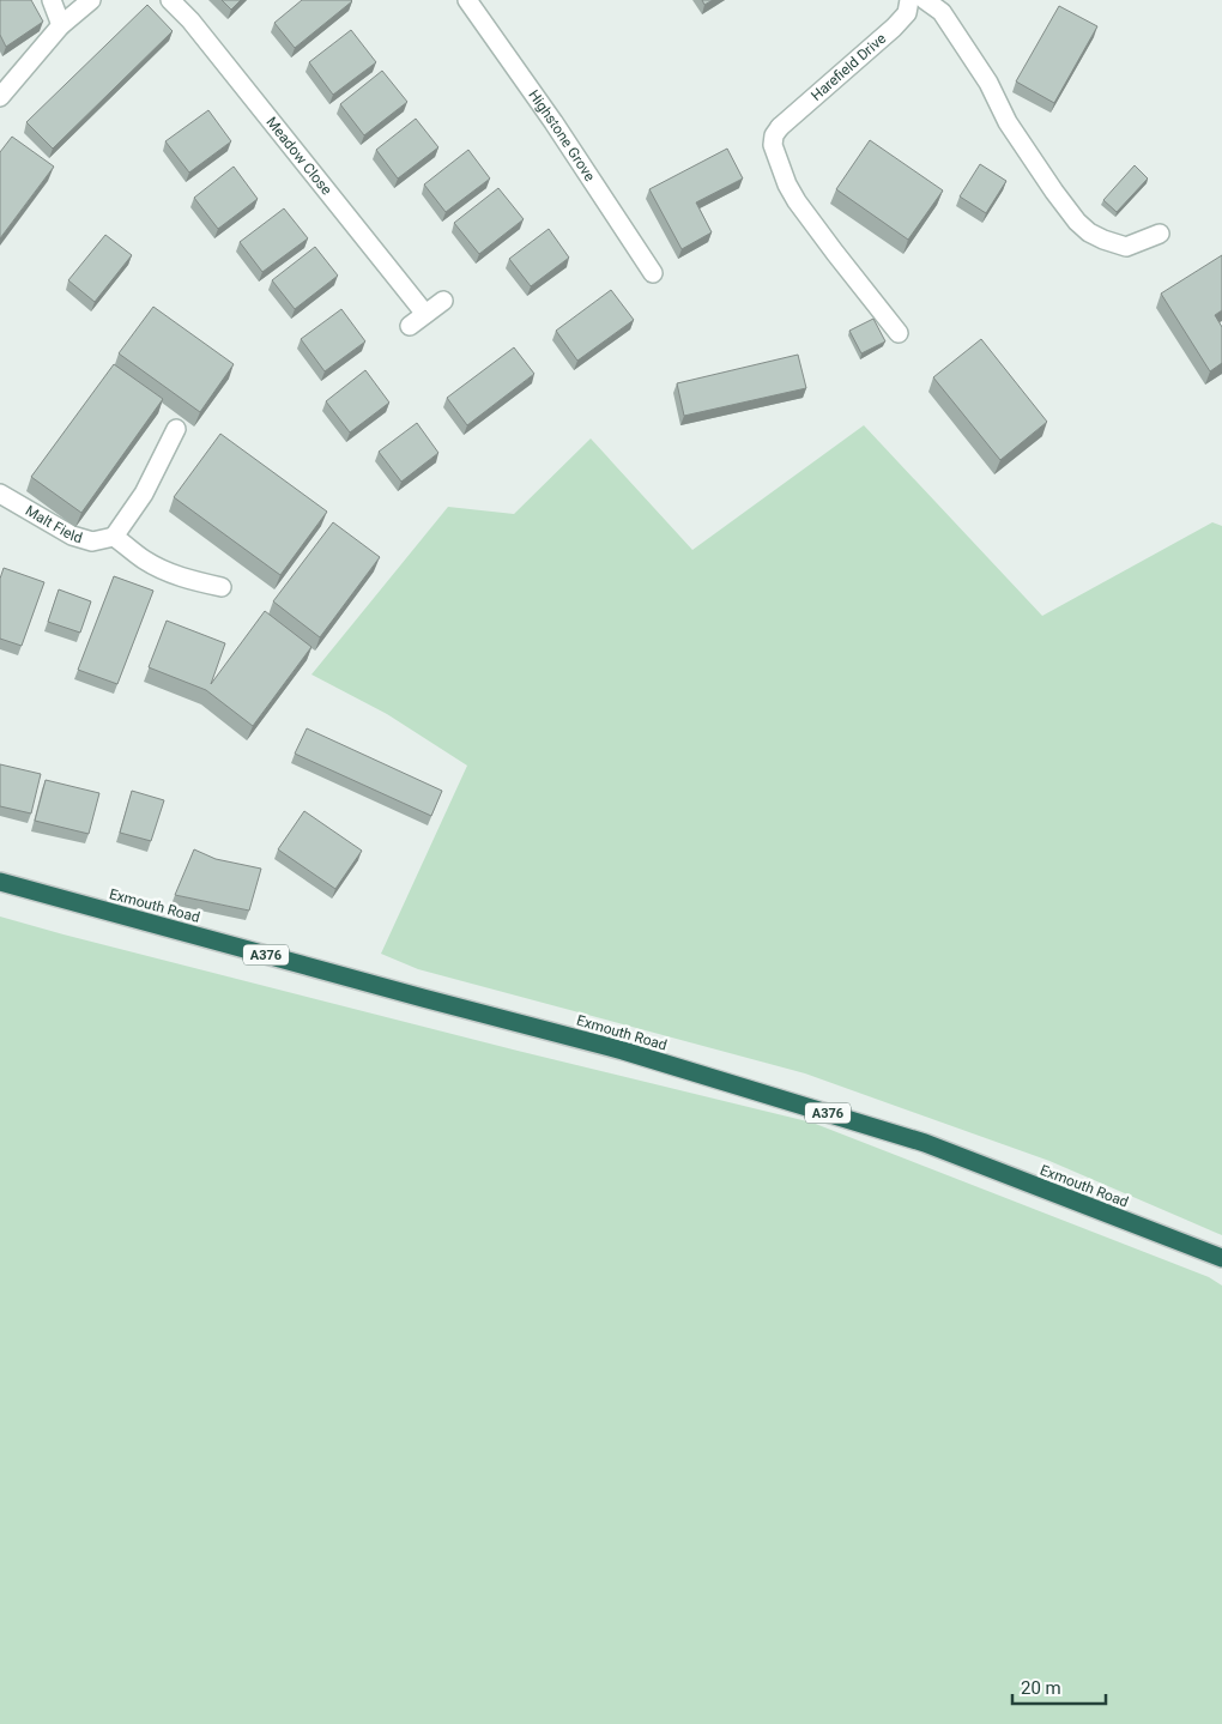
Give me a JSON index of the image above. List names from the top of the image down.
{
  "streets": {
    "highway": ["Exmouth Road", "A376"],
    "street": [
      "Harefield Drive",
      "Highstone Grove",
      "Meadow Close",
      "Malt Field"
    ]
  },
  "scale_bar": "20 m"
}
